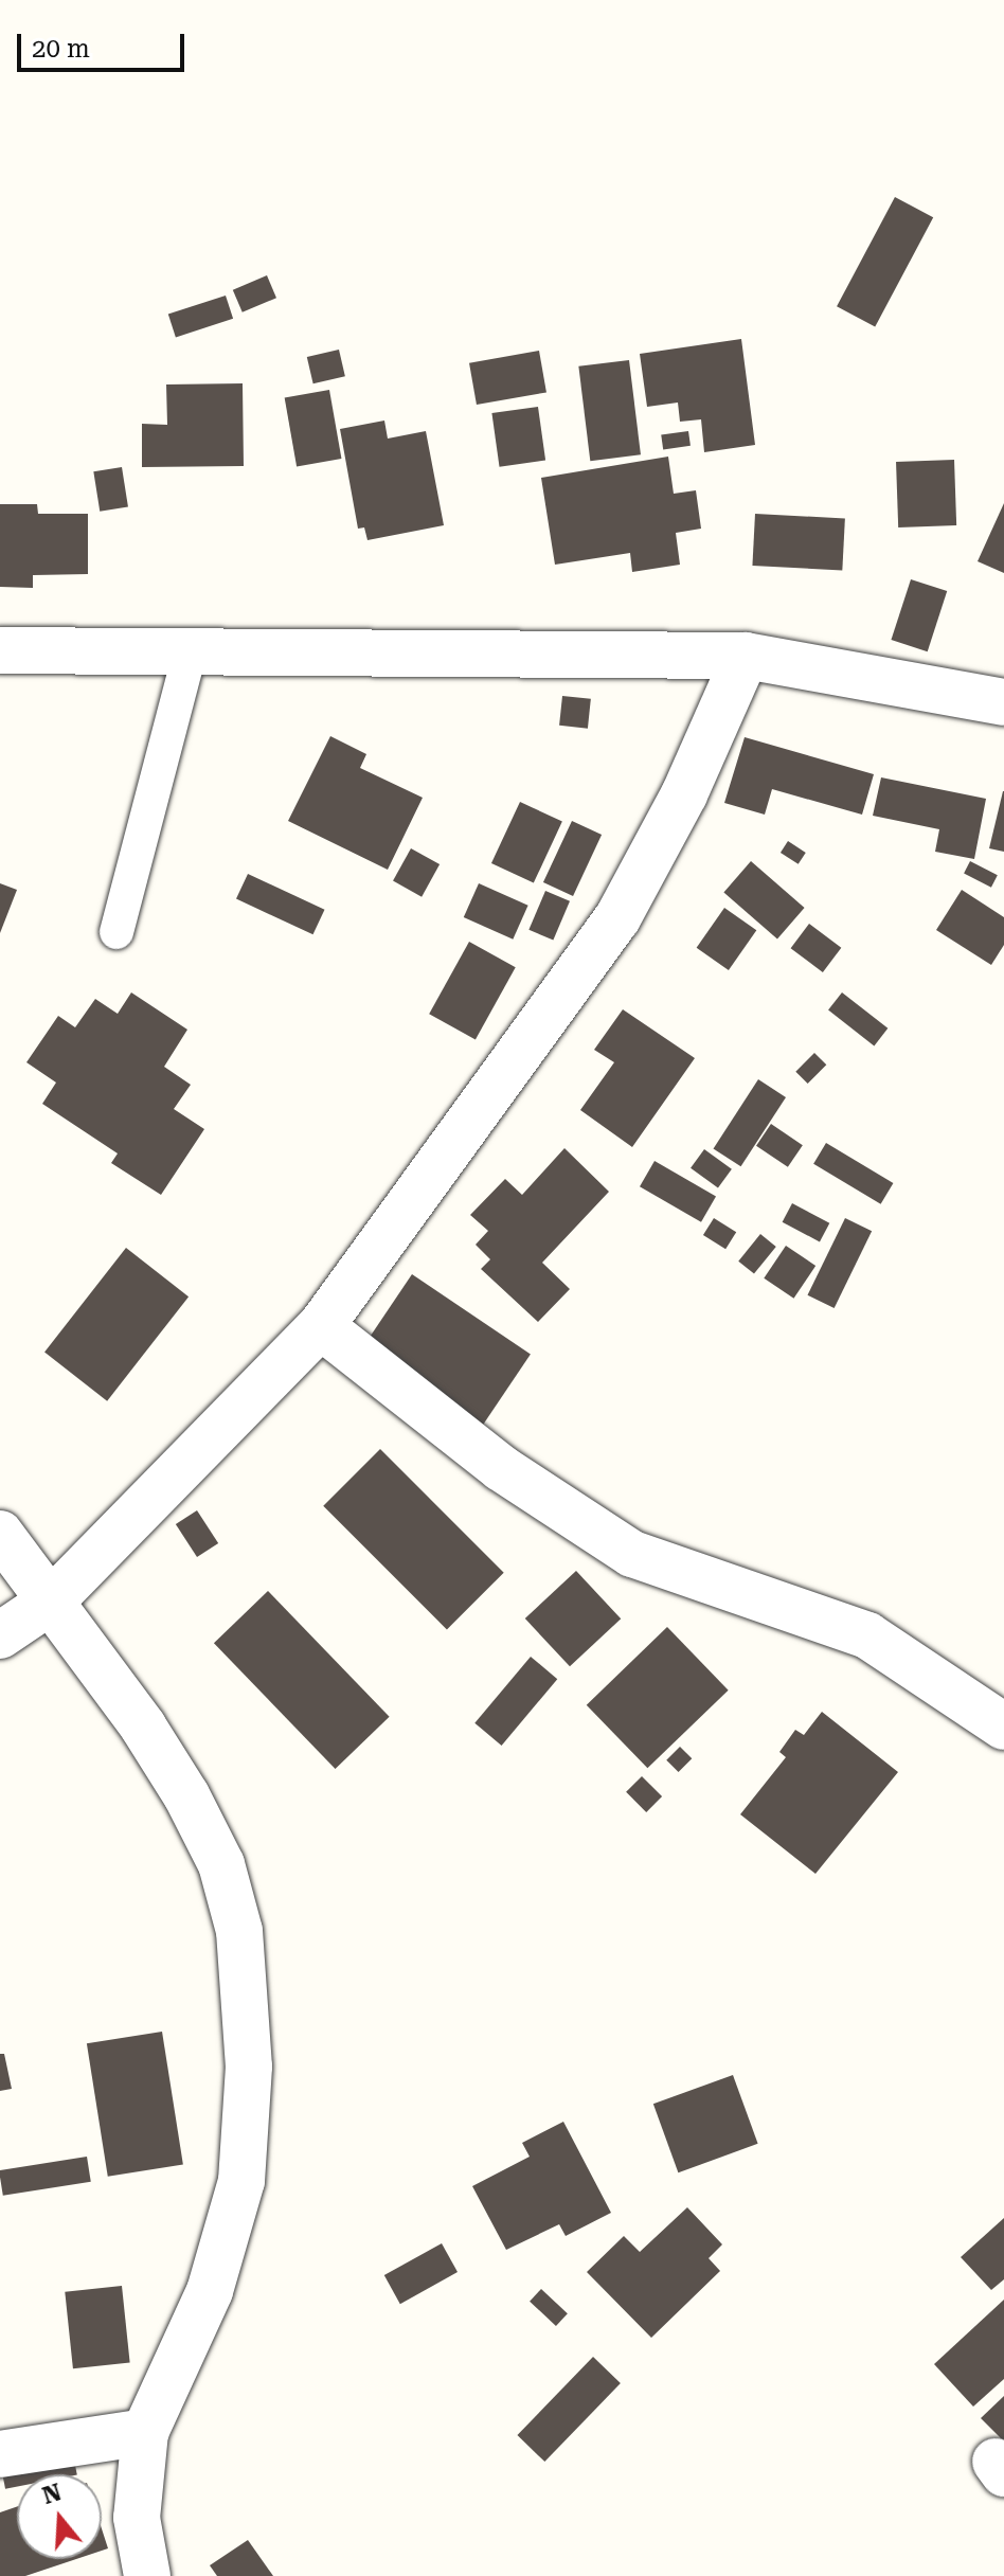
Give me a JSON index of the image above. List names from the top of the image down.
{
  "scale_bar": "20 m",
  "north": "top"
}
